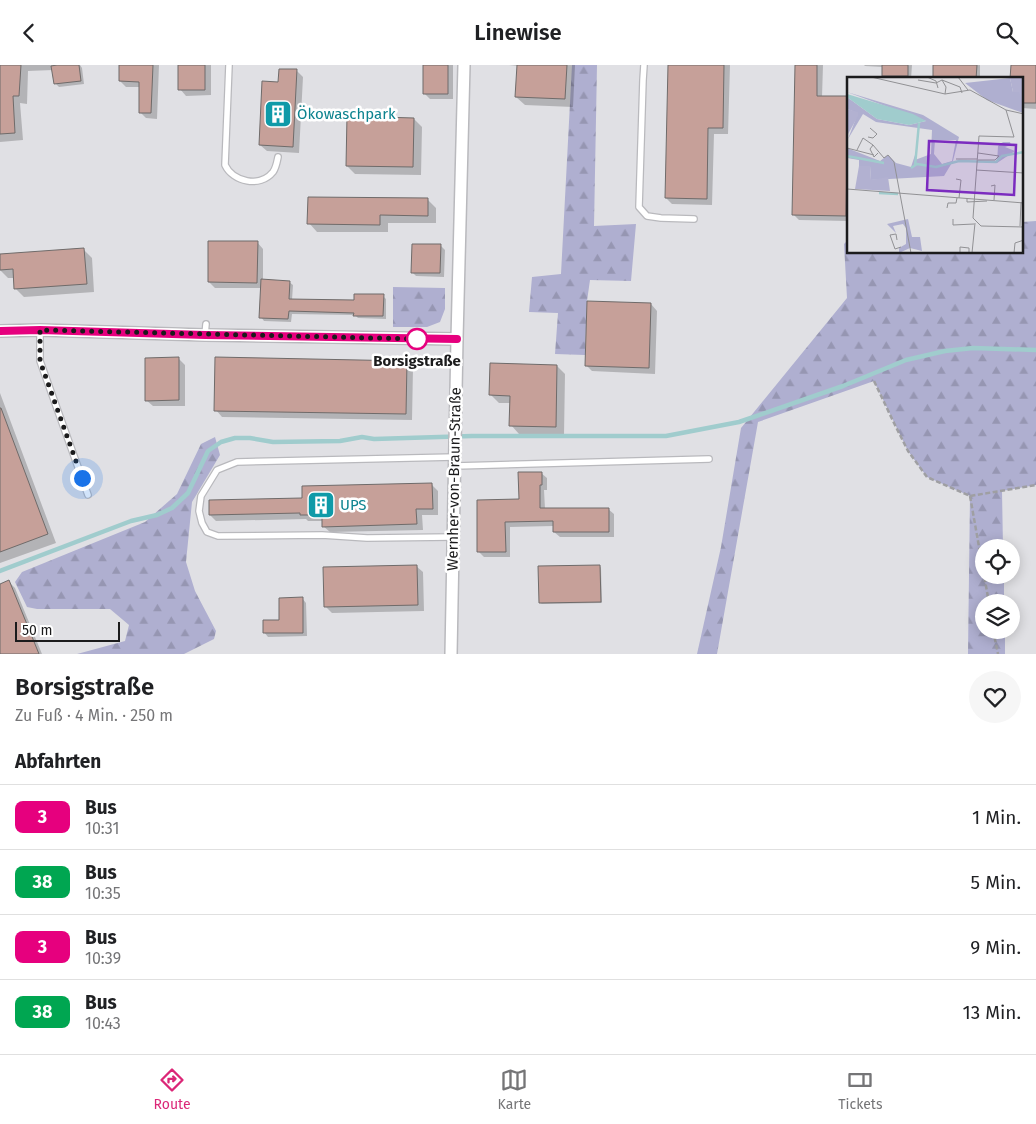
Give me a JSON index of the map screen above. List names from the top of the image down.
{
  "streets": {
    "street": ["Wernher-von-Braun-Straße"]
  },
  "places": {
    "building": ["Ökowaschpark", "UPS"],
    "other": ["Borsigstraße"]
  },
  "lines": ["bus line 3"],
  "scale_bar": "50 m",
  "page": {
    "header": "Linewise",
    "scale": "50 m",
    "heading": [
      ["Borsigstraße", "Zu Fuß · 4 Min. · 250 m"],
      "Abfahrten"
    ],
    "list": [
      {
        "mark": "3",
        "name": "Bus",
        "note": "10:31",
        "value": "1 Min."
      },
      {
        "mark": "38",
        "name": "Bus",
        "note": "10:35",
        "value": "5 Min."
      },
      {
        "mark": "3",
        "name": "Bus",
        "note": "10:39",
        "value": "9 Min."
      },
      {
        "mark": "38",
        "name": "Bus",
        "note": "10:43",
        "value": "13 Min."
      }
    ],
    "tabs": ["Route", "Karte", "Tickets"]
  }
}
